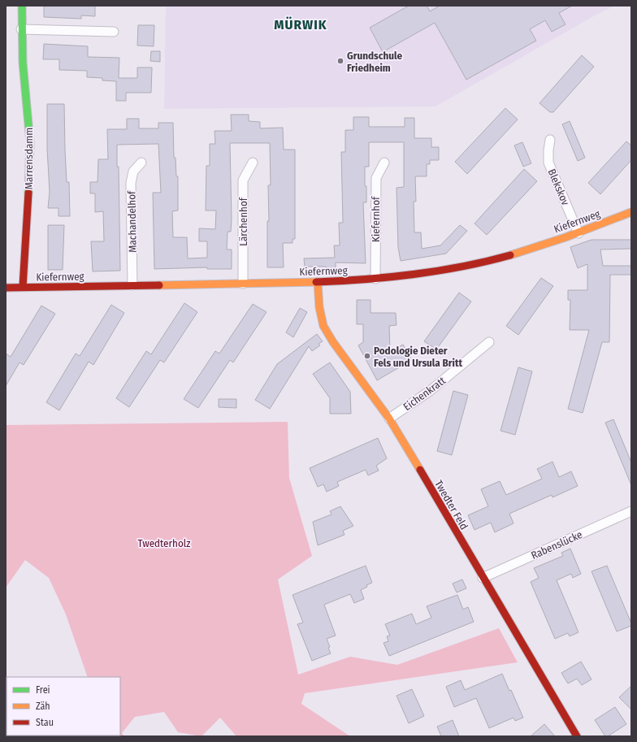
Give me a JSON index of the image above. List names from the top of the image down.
{
  "streets": {
    "street": [
      "Marrensdamm",
      "Blekskov",
      "Kiefernhof",
      "Kiefernweg",
      "Machandelhof",
      "Lärchenhof",
      "Eichenkratt",
      "Twedter Feld",
      "Rabenslücke"
    ]
  },
  "crossings": [
    ["Marrensdamm", "Kiefernweg"],
    ["Blekskov", "Kiefernweg"],
    ["Kiefernhof", "Kiefernweg"],
    ["Kiefernweg", "Machandelhof"],
    ["Kiefernweg", "Lärchenhof"],
    ["Kiefernweg", "Twedter Feld"],
    ["Eichenkratt", "Twedter Feld"],
    ["Twedter Feld", "Rabenslücke"]
  ],
  "districts": ["MÜRWIK"],
  "parks": ["Twedterholz"],
  "places": ["Grundschule Friedheim", "Podologie Dieter Fels und Ursula Britt"],
  "legend": ["Frei", "Zäh", "Stau"]
}
